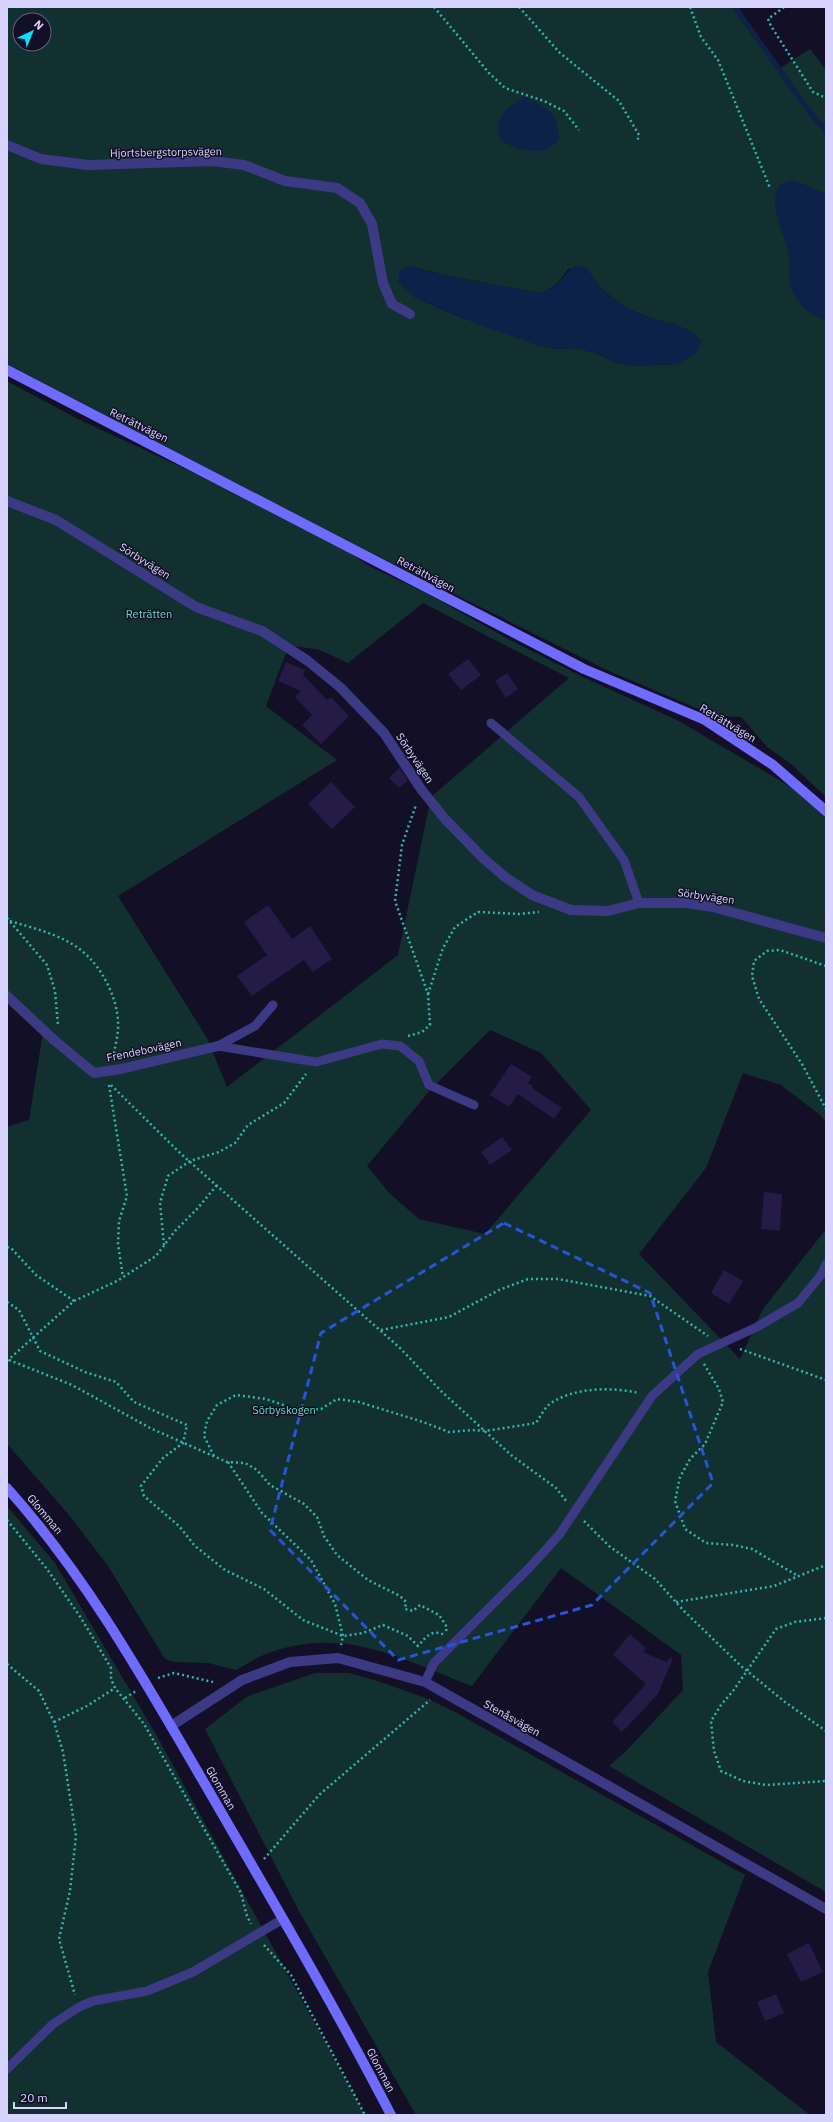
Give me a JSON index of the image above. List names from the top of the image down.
{
  "streets": {
    "street": [
      "Hjortsbergstorpsvägen",
      "Reträttvägen",
      "Sörbyvägen",
      "Frendebovägen",
      "Glomman",
      "Stenåsvägen"
    ]
  },
  "crossings": [
    ["Glomman", "Stenåsvägen"]
  ],
  "parks": ["Reträtten", "Sörbyskogen"],
  "scale_bar": "20 m",
  "north": "top right"
}
